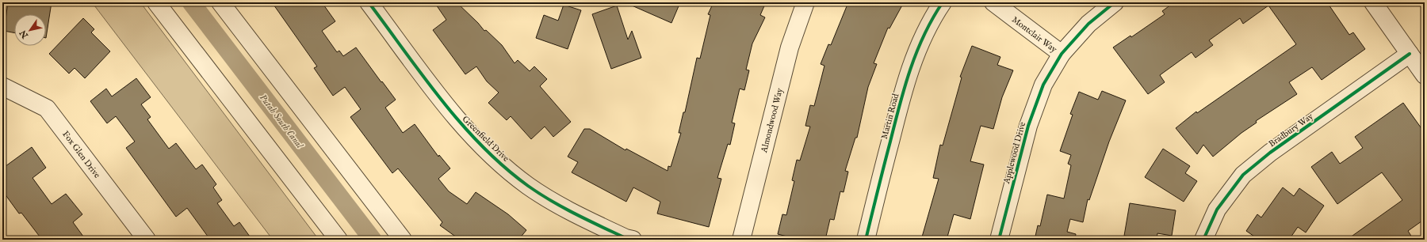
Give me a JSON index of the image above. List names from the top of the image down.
{
  "streets": {
    "street": [
      "Montclair Way",
      "Martin Road",
      "Almondwood Way",
      "Bradbury Way",
      "Greenfield Drive",
      "Applewood Drive",
      "Fox Glen Drive"
    ]
  },
  "crossings": [
    ["Montclair Way", "Applewood Drive"]
  ],
  "water": ["Putah South Canal"],
  "north": "bottom left"
}
